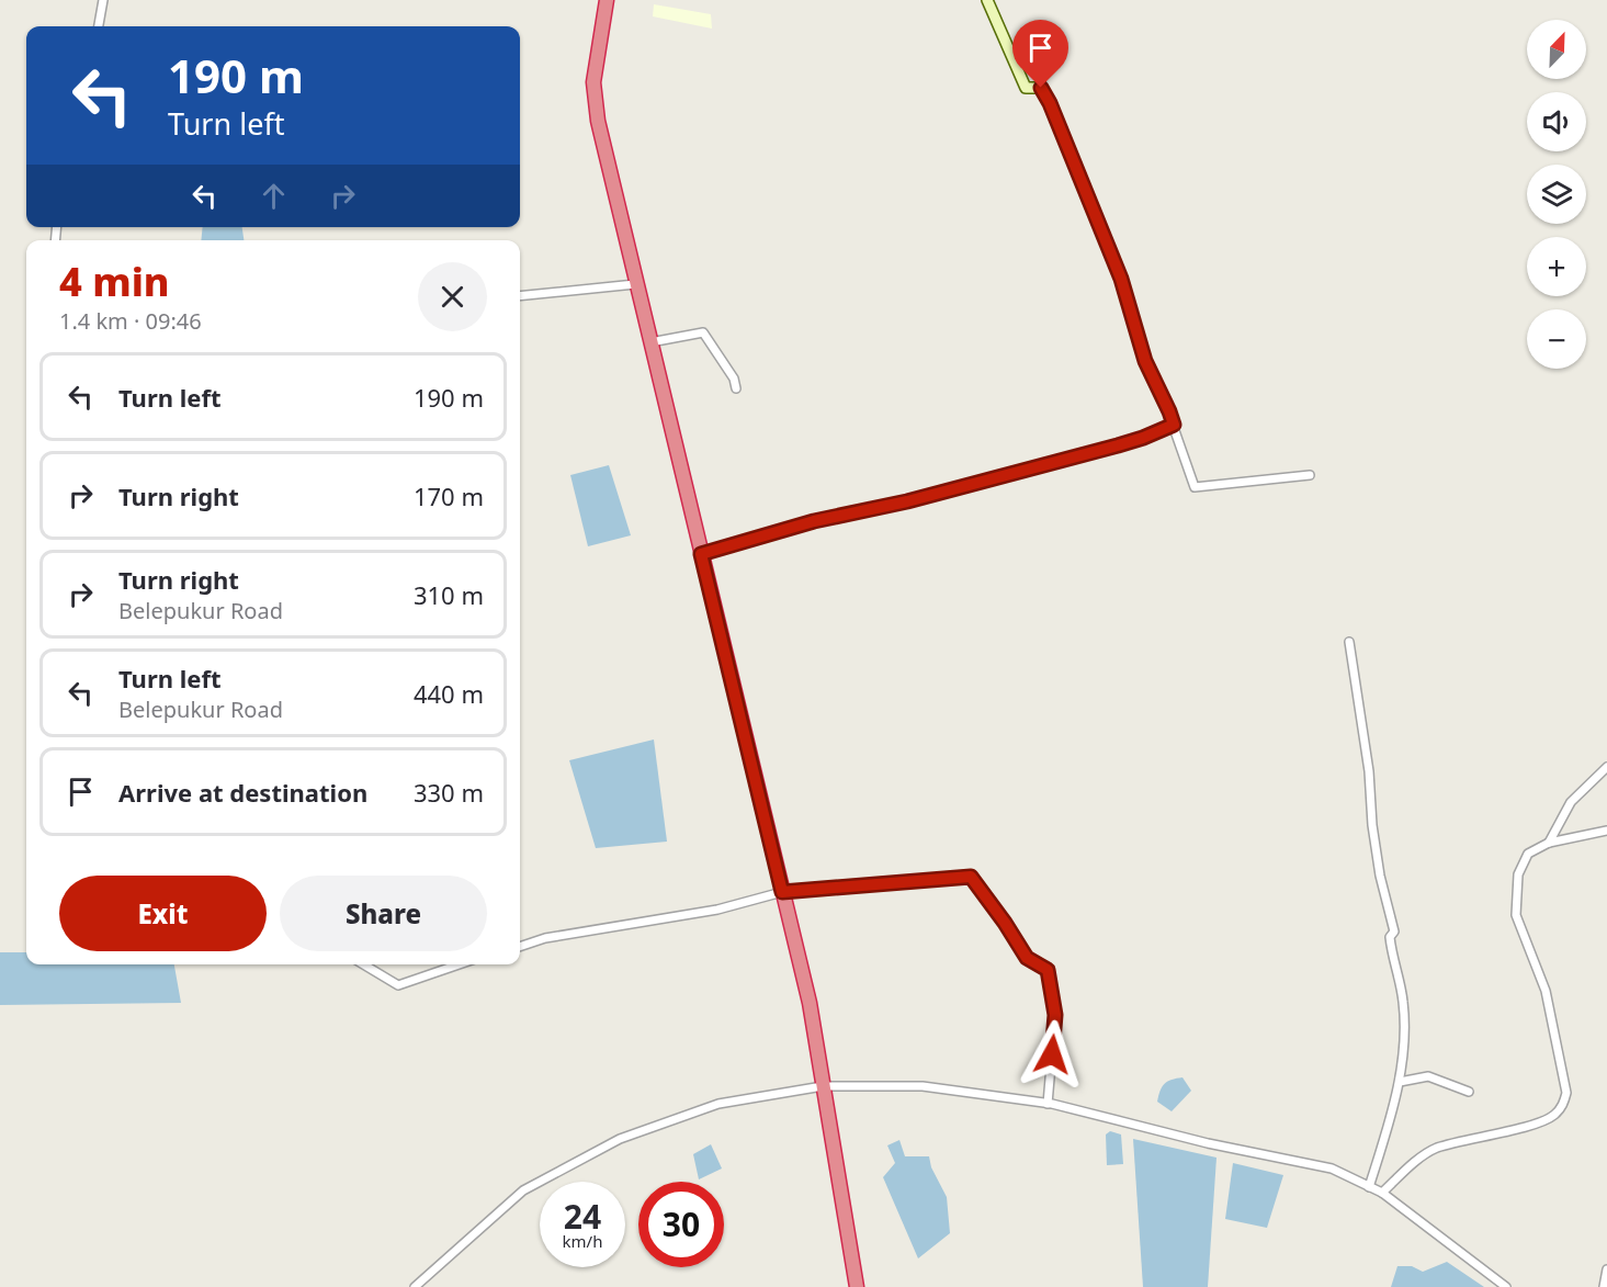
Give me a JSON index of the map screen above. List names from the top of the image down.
{
  "north": "top right",
  "page": {
    "map_buttons": ["+", "−"],
    "turn": ["190 m", "Turn left"],
    "heading": ["4 min", "1.4 km · 09:46"],
    "list": [
      {
        "name": "Turn left",
        "value": "190 m"
      },
      {
        "name": "Turn right",
        "value": "170 m"
      },
      {
        "name": "Turn right",
        "note": "Belepukur Road",
        "value": "310 m"
      },
      {
        "name": "Turn left",
        "note": "Belepukur Road",
        "value": "440 m"
      },
      {
        "name": "Arrive at destination",
        "value": "330 m"
      }
    ],
    "buttons": ["Exit", "Share"],
    "speed": "24 km/h",
    "limit": "30"
  }
}
